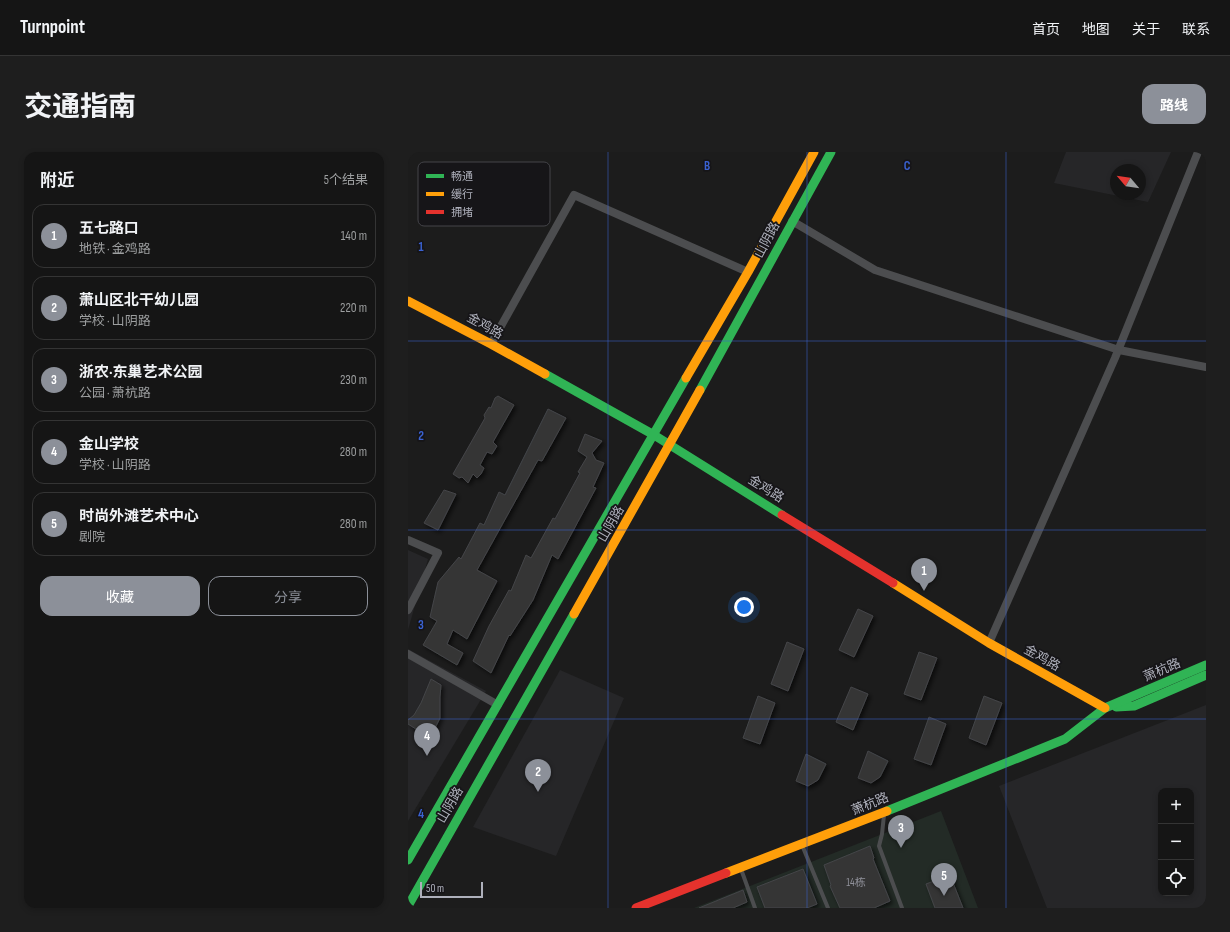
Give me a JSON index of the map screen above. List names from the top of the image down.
{
  "streets": {
    "main road": ["山阴路", "金鸡路", "萧杭路"]
  },
  "crossings": [
    ["山阴路", "金鸡路"],
    ["金鸡路", "萧杭路"]
  ],
  "house_numbers": ["14栋"],
  "legend": ["畅通", "缓行", "拥堵"],
  "scale_bar": "50 m",
  "north": "top left",
  "page": {
    "header": "Turnpoint",
    "nav": [
      "首页",
      "地图",
      "关于",
      "联系"
    ],
    "title": "交通指南",
    "buttons": [
      "路线",
      ["收藏", "分享"]
    ],
    "heading": ["附近", "5个结果"],
    "list": [
      {
        "mark": "1",
        "name": "五七路口",
        "note": "地铁 · 金鸡路",
        "value": "140 m"
      },
      {
        "mark": "2",
        "name": "萧山区北干幼儿园",
        "note": "学校 · 山阴路",
        "value": "220 m"
      },
      {
        "mark": "3",
        "name": "浙农·东巢艺术公园",
        "note": "公园 · 萧杭路",
        "value": "230 m"
      },
      {
        "mark": "4",
        "name": "金山学校",
        "note": "学校 · 山阴路",
        "value": "280 m"
      },
      {
        "mark": "5",
        "name": "时尚外滩艺术中心",
        "note": "剧院",
        "value": "280 m"
      }
    ],
    "pins": [
      "1",
      "4",
      "2",
      "3",
      "5"
    ],
    "map_buttons": ["+", "−"],
    "scale": "50 m"
  },
  "grid": {
    "columns": ["B", "C"],
    "rows": [
      "1",
      "2",
      "3",
      "4"
    ]
  }
}
